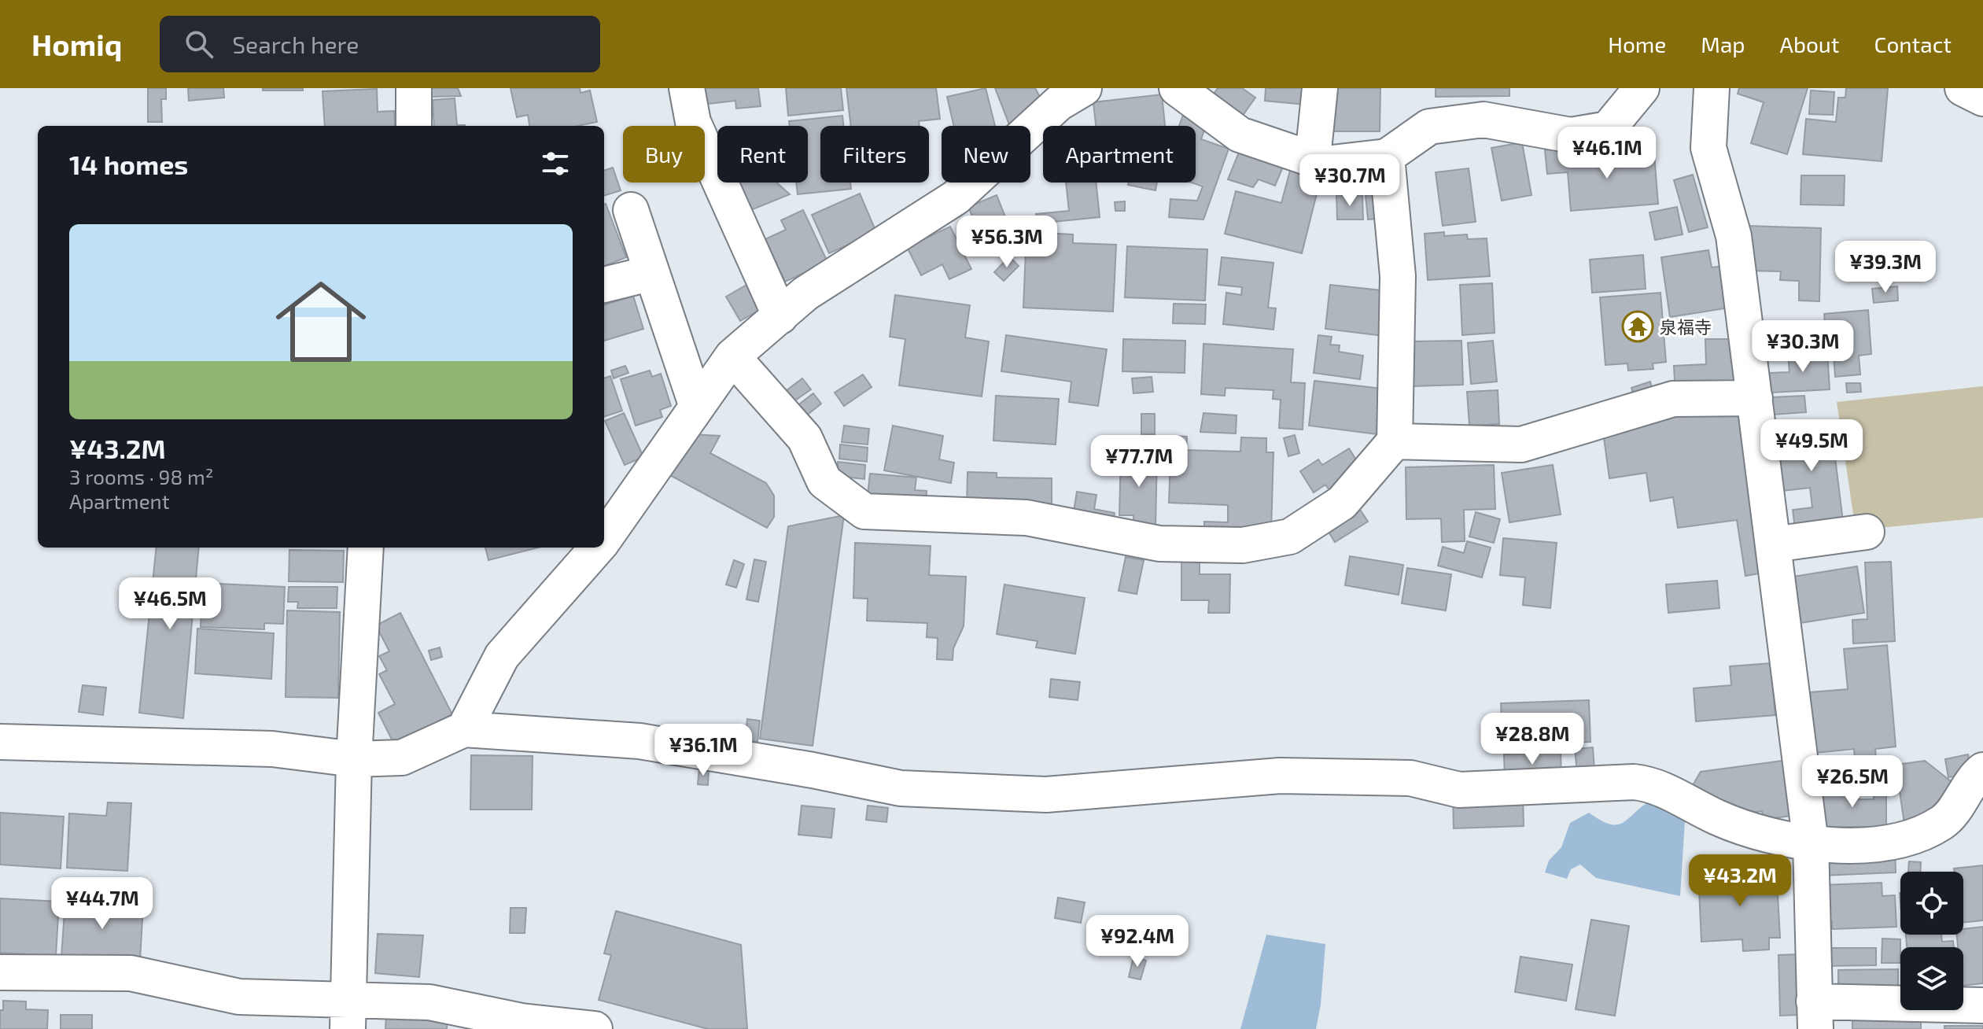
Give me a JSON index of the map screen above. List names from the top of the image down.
{
  "places": {
    "temple": ["泉福寺"]
  },
  "page": {
    "header": "Homiq",
    "search": "Search here",
    "nav": [
      "Home",
      "Map",
      "About",
      "Contact"
    ],
    "chip": [
      "Buy",
      "Rent",
      "Filters",
      "New",
      "Apartment"
    ],
    "heading": "14 homes",
    "price": [
      "¥46.1M",
      "¥30.7M",
      "¥56.3M",
      "¥39.3M",
      "¥30.3M",
      "¥49.5M",
      "¥77.7M",
      "¥46.5M",
      "¥28.8M",
      "¥36.1M",
      "¥26.5M",
      "¥43.2M",
      "¥44.7M",
      "¥92.4M"
    ],
    "list": [
      {
        "name": "¥43.2M",
        "note": "3 rooms · 98 m² · Apartment"
      }
    ]
  }
}
